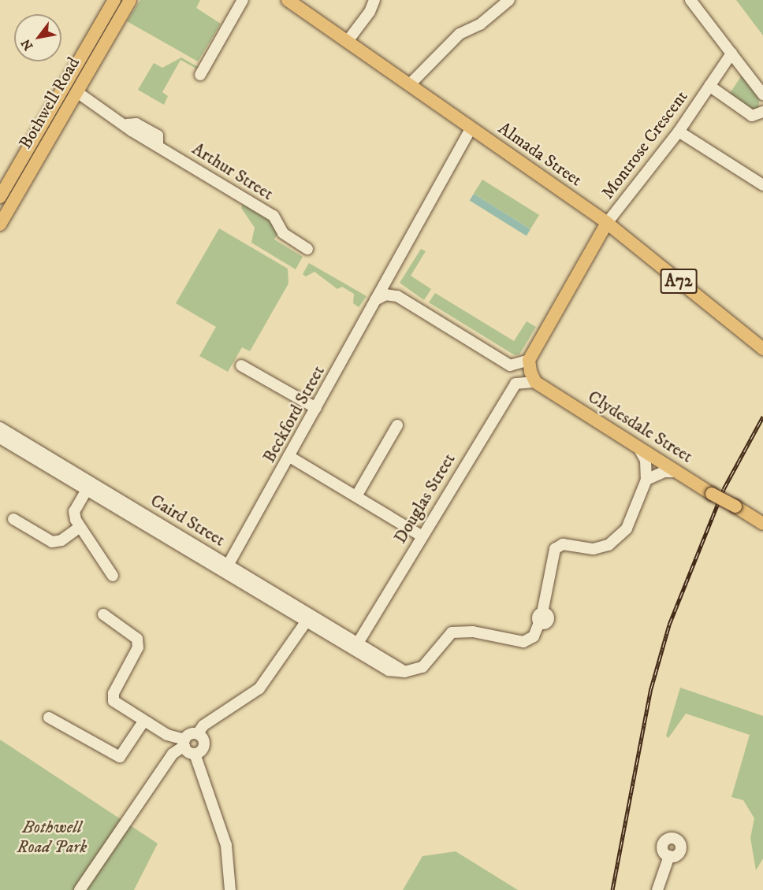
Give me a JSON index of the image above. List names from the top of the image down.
{
  "streets": {
    "main road": [
      "Bothwell Road",
      "Almada Street",
      "A72",
      "Clydesdale Street"
    ],
    "street": [
      "Montrose Crescent",
      "Arthur Street",
      "Beckford Street",
      "Douglas Street",
      "Caird Street"
    ]
  },
  "crossings": [
    ["Bothwell Road", "Arthur Street"],
    ["Montrose Crescent", "Almada Street"],
    ["Almada Street", "Beckford Street"],
    ["Beckford Street", "Caird Street"],
    ["Douglas Street", "Caird Street"]
  ],
  "parks": ["Bothwell Road Park"],
  "north": "bottom left"
}
